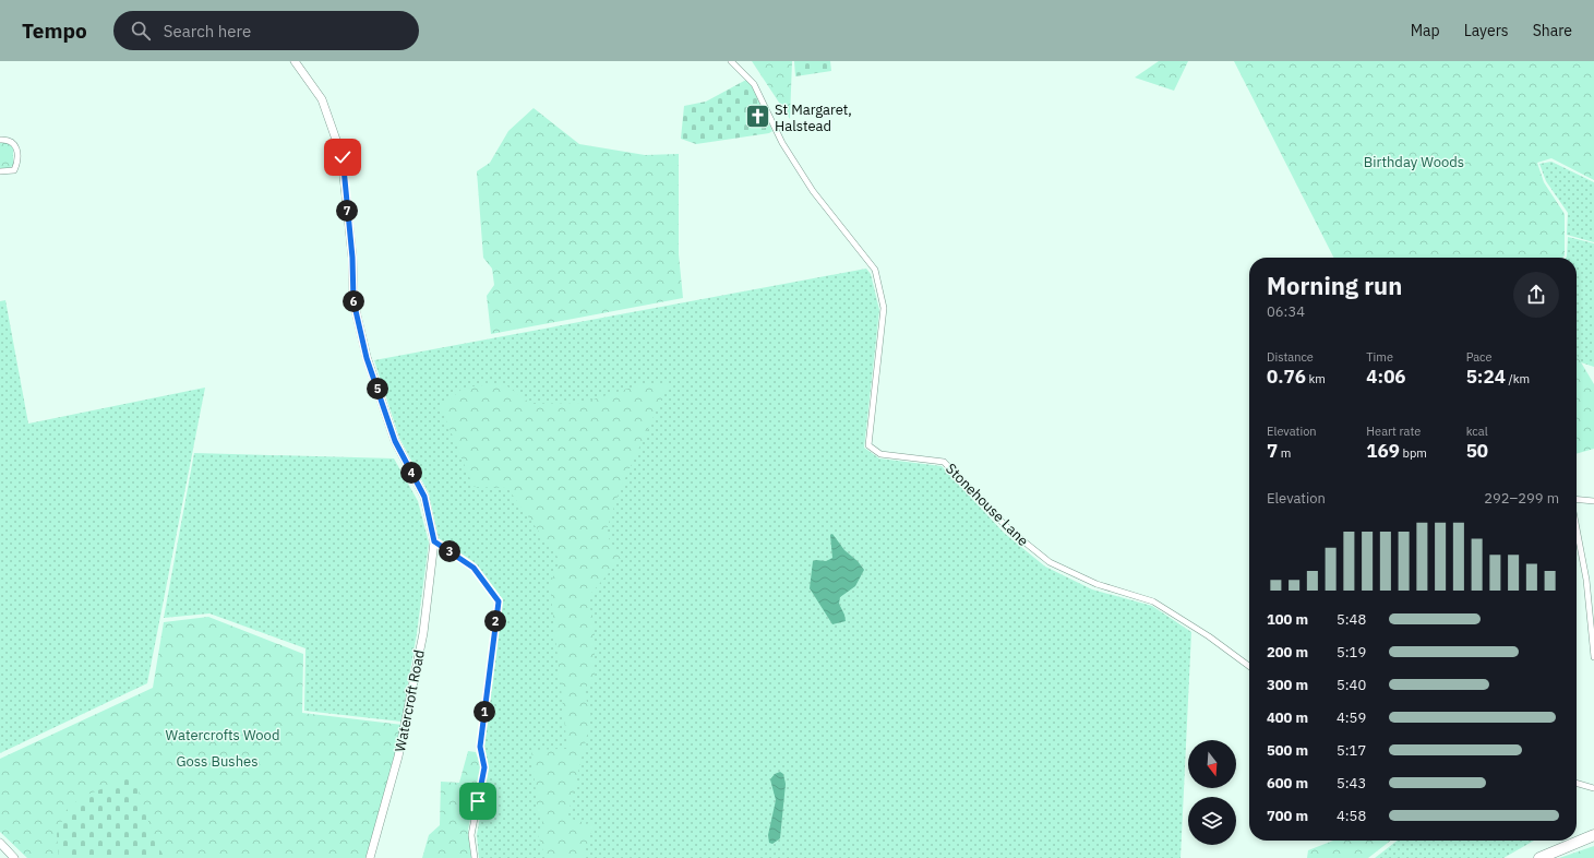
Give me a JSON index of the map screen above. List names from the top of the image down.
{
  "streets": {
    "street": ["Stonehouse Lane", "Watercroft Road"]
  },
  "parks": ["Birthday Woods", "Watercrofts Wood", "Goss Bushes"],
  "places": {
    "church": ["St Margaret, Halstead"]
  },
  "north": "bottom",
  "page": {
    "header": "Tempo",
    "search": "Search here",
    "nav": ["Map", "Layers", "Share"],
    "pins": [
      "7",
      "6",
      "5",
      "4",
      "3",
      "2",
      "1"
    ],
    "heading": ["Morning run", "06:34"],
    "stats": [
      ["Distance", "0.76 km"],
      ["Time", "4:06"],
      ["Pace", "5:24 /km"],
      ["Elevation", "7 m"],
      ["Heart rate", "169 bpm"],
      ["kcal", "50"]
    ],
    "chart": ["Elevation", "292–299 m"],
    "list": [
      {
        "name": "100 m",
        "note": "5:48"
      },
      {
        "name": "200 m",
        "note": "5:19"
      },
      {
        "name": "300 m",
        "note": "5:40"
      },
      {
        "name": "400 m",
        "note": "4:59"
      },
      {
        "name": "500 m",
        "note": "5:17"
      },
      {
        "name": "600 m",
        "note": "5:43"
      },
      {
        "name": "700 m",
        "note": "4:58"
      }
    ]
  }
}
